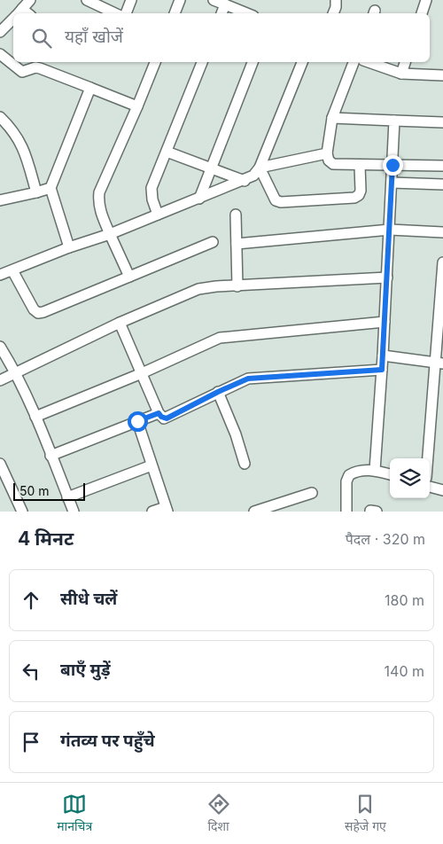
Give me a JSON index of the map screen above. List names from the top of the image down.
{
  "scale_bar": "50 m",
  "page": {
    "search": "यहाँ खोजें",
    "scale": "50 m",
    "heading": ["4 मिनट", "पैदल · 320 m"],
    "list": [
      ["सीधे चलें", "180 m"],
      ["बाएँ मुड़ें", "140 m"],
      "गंतव्य पर पहुँचे"
    ],
    "nav": ["मानचित्र", "दिशा", "सहेजे गए"]
  }
}
